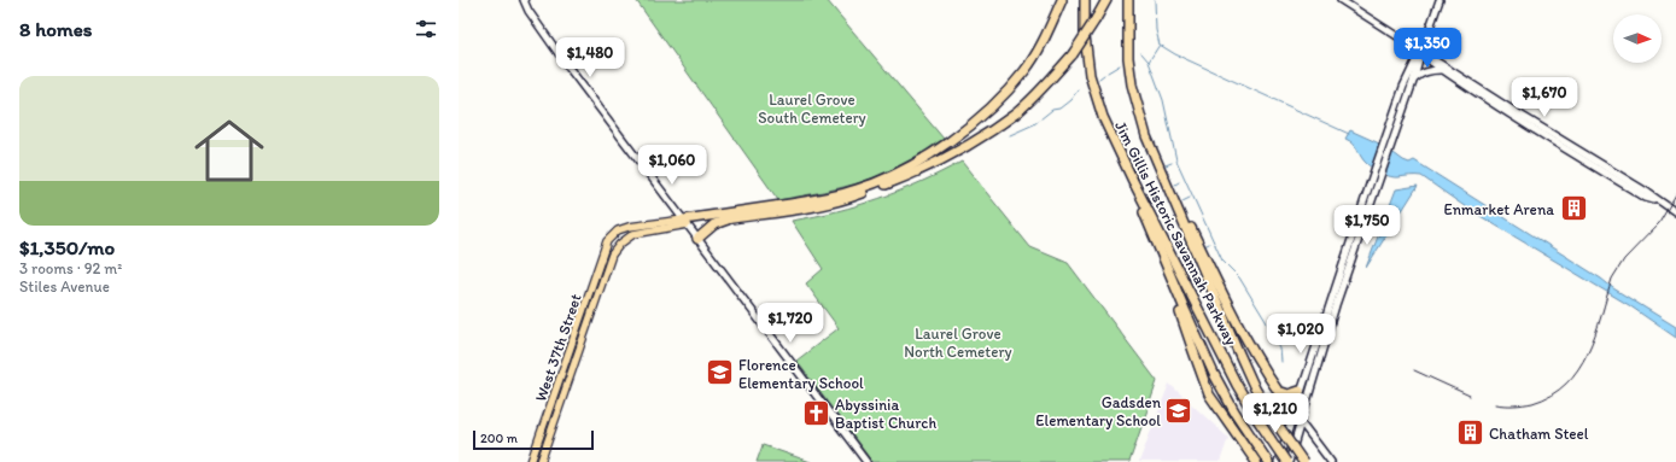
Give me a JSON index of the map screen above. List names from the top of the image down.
{
  "streets": {
    "highway": ["Jim Gillis Historic Savannah Parkway"],
    "main road": ["West 37th Street"]
  },
  "parks": ["Laurel Grove South Cemetery", "Laurel Grove North Cemetery"],
  "places": {
    "building": ["Enmarket Arena", "Chatham Steel"],
    "school or university": ["Florence Elementary School", "Gadsden Elementary School"],
    "church": ["Abyssinia Baptist Church"]
  },
  "scale_bar": "200 m",
  "north": "right",
  "page": {
    "heading": "8 homes",
    "price": [
      "$1,350",
      "$1,480",
      "$1,670",
      "$1,060",
      "$1,750",
      "$1,720",
      "$1,020",
      "$1,210"
    ],
    "list": [
      {
        "name": "$1,350/mo",
        "note": "3 rooms · 92 m² · Stiles Avenue"
      }
    ],
    "scale": "200 m"
  }
}
